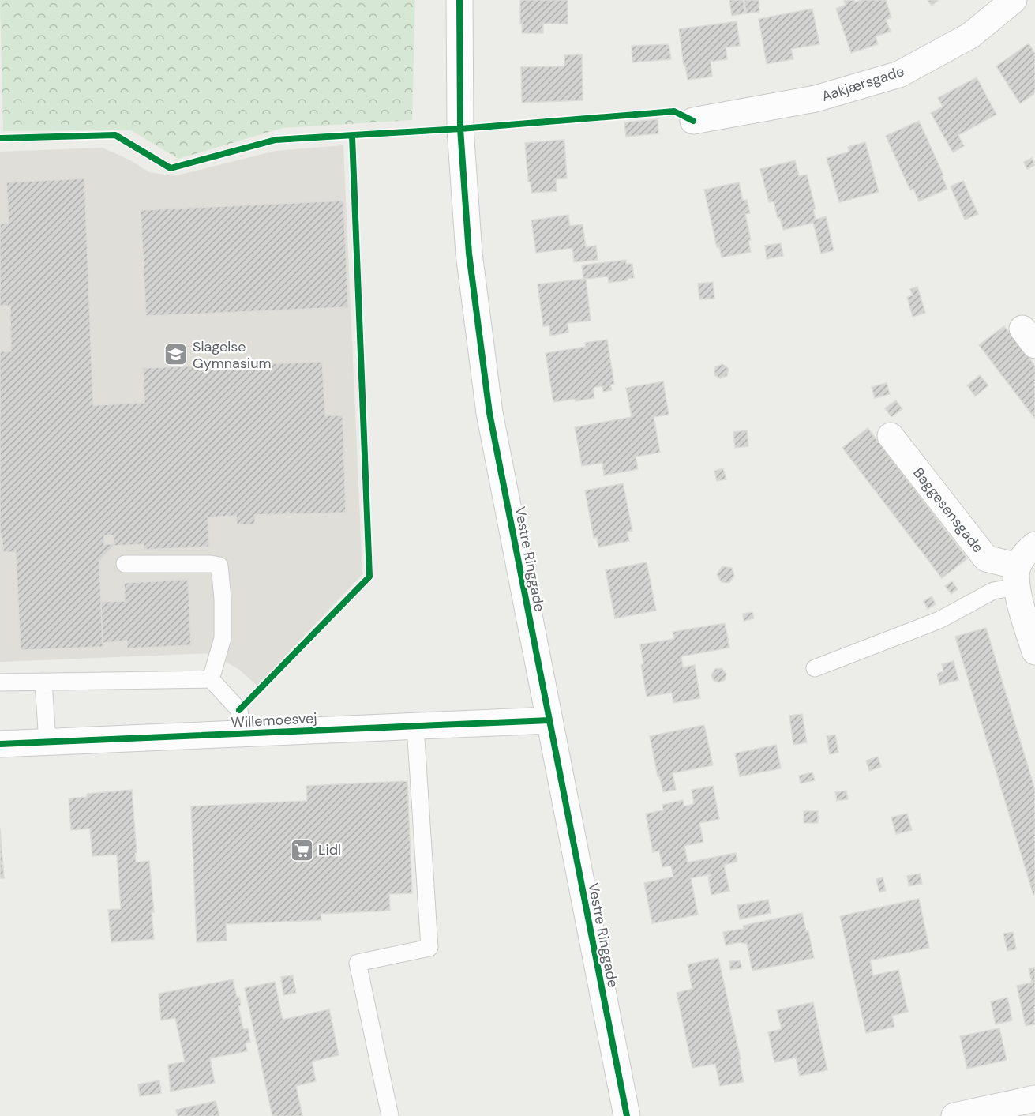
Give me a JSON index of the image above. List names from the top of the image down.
{
  "streets": {
    "street": [
      "Aakjærsgade",
      "Baggesensgade",
      "Vestre Ringgade",
      "Willemoesvej"
    ]
  },
  "crossings": [
    ["Vestre Ringgade", "Willemoesvej"]
  ],
  "places": {
    "school or university": ["Slagelse Gymnasium"],
    "supermarket": ["Lidl"]
  }
}
